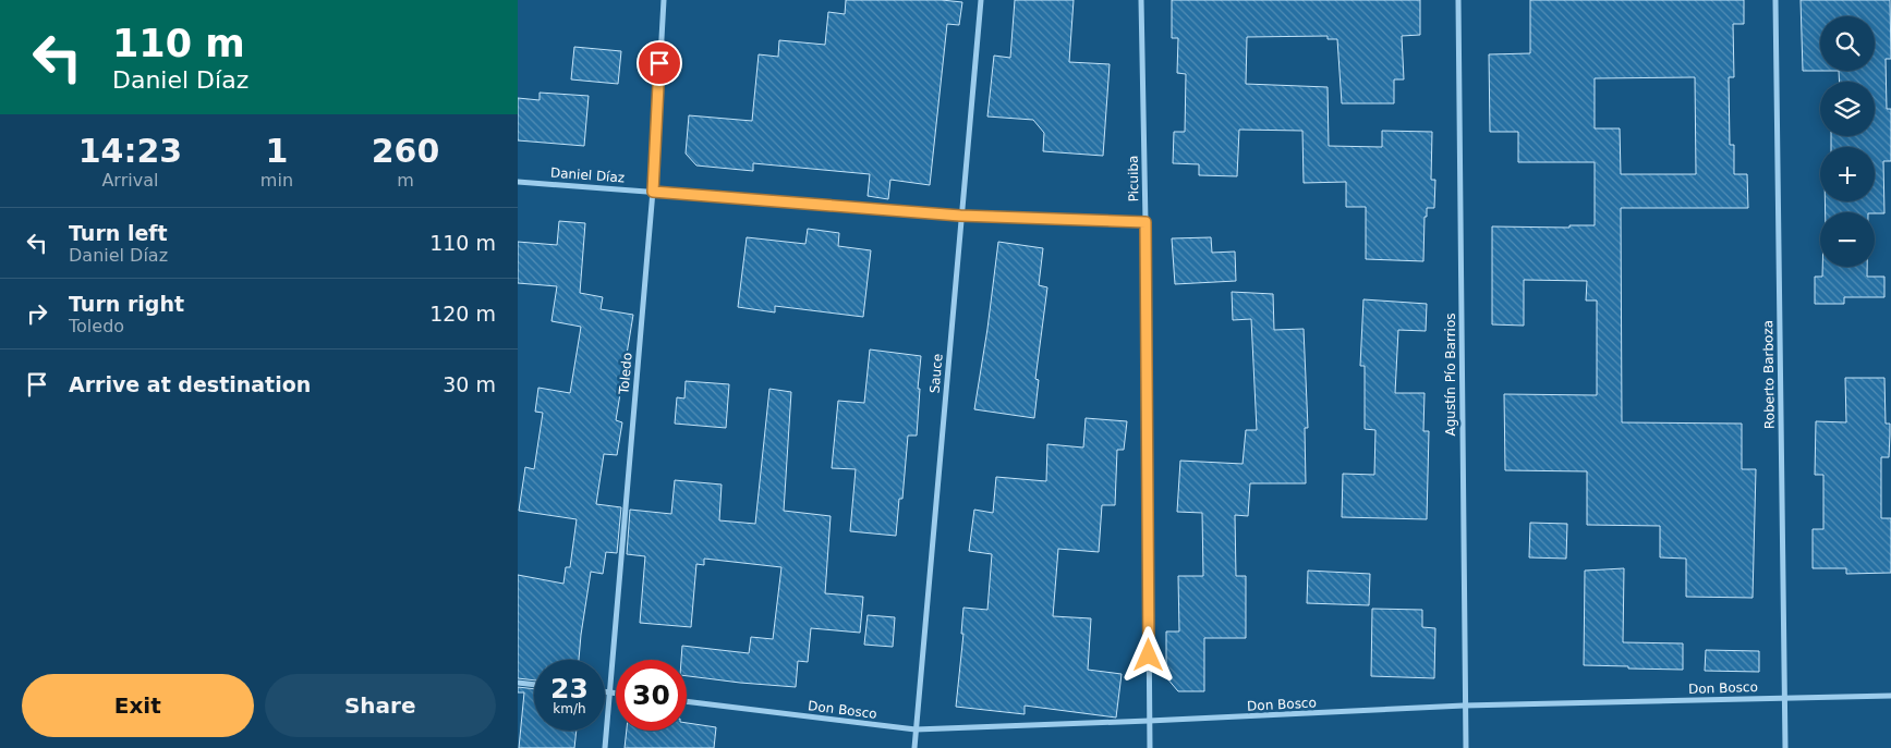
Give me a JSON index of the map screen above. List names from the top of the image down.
{
  "streets": {
    "street": [
      "Daniel Díaz",
      "Picuiba",
      "Toledo",
      "Sauce",
      "Agustín Pío Barrios",
      "Roberto Barboza",
      "Don Bosco"
    ]
  },
  "crossings": [
    ["Daniel Díaz", "Picuiba"],
    ["Daniel Díaz", "Toledo"],
    ["Daniel Díaz", "Sauce"],
    ["Picuiba", "Don Bosco"],
    ["Sauce", "Don Bosco"],
    ["Agustín Pío Barrios", "Don Bosco"],
    ["Roberto Barboza", "Don Bosco"]
  ],
  "page": {
    "turn": ["110 m", "Daniel Díaz"],
    "map_buttons": ["+", "−"],
    "eta": [
      "14:23",
      "Arrival",
      "1",
      "min",
      "260",
      "m"
    ],
    "list": [
      {
        "name": "Turn left",
        "note": "Daniel Díaz",
        "value": "110 m"
      },
      {
        "name": "Turn right",
        "note": "Toledo",
        "value": "120 m"
      },
      {
        "name": "Arrive at destination",
        "value": "30 m"
      }
    ],
    "speed": "23 km/h",
    "limit": "30",
    "buttons": ["Exit", "Share"]
  }
}
